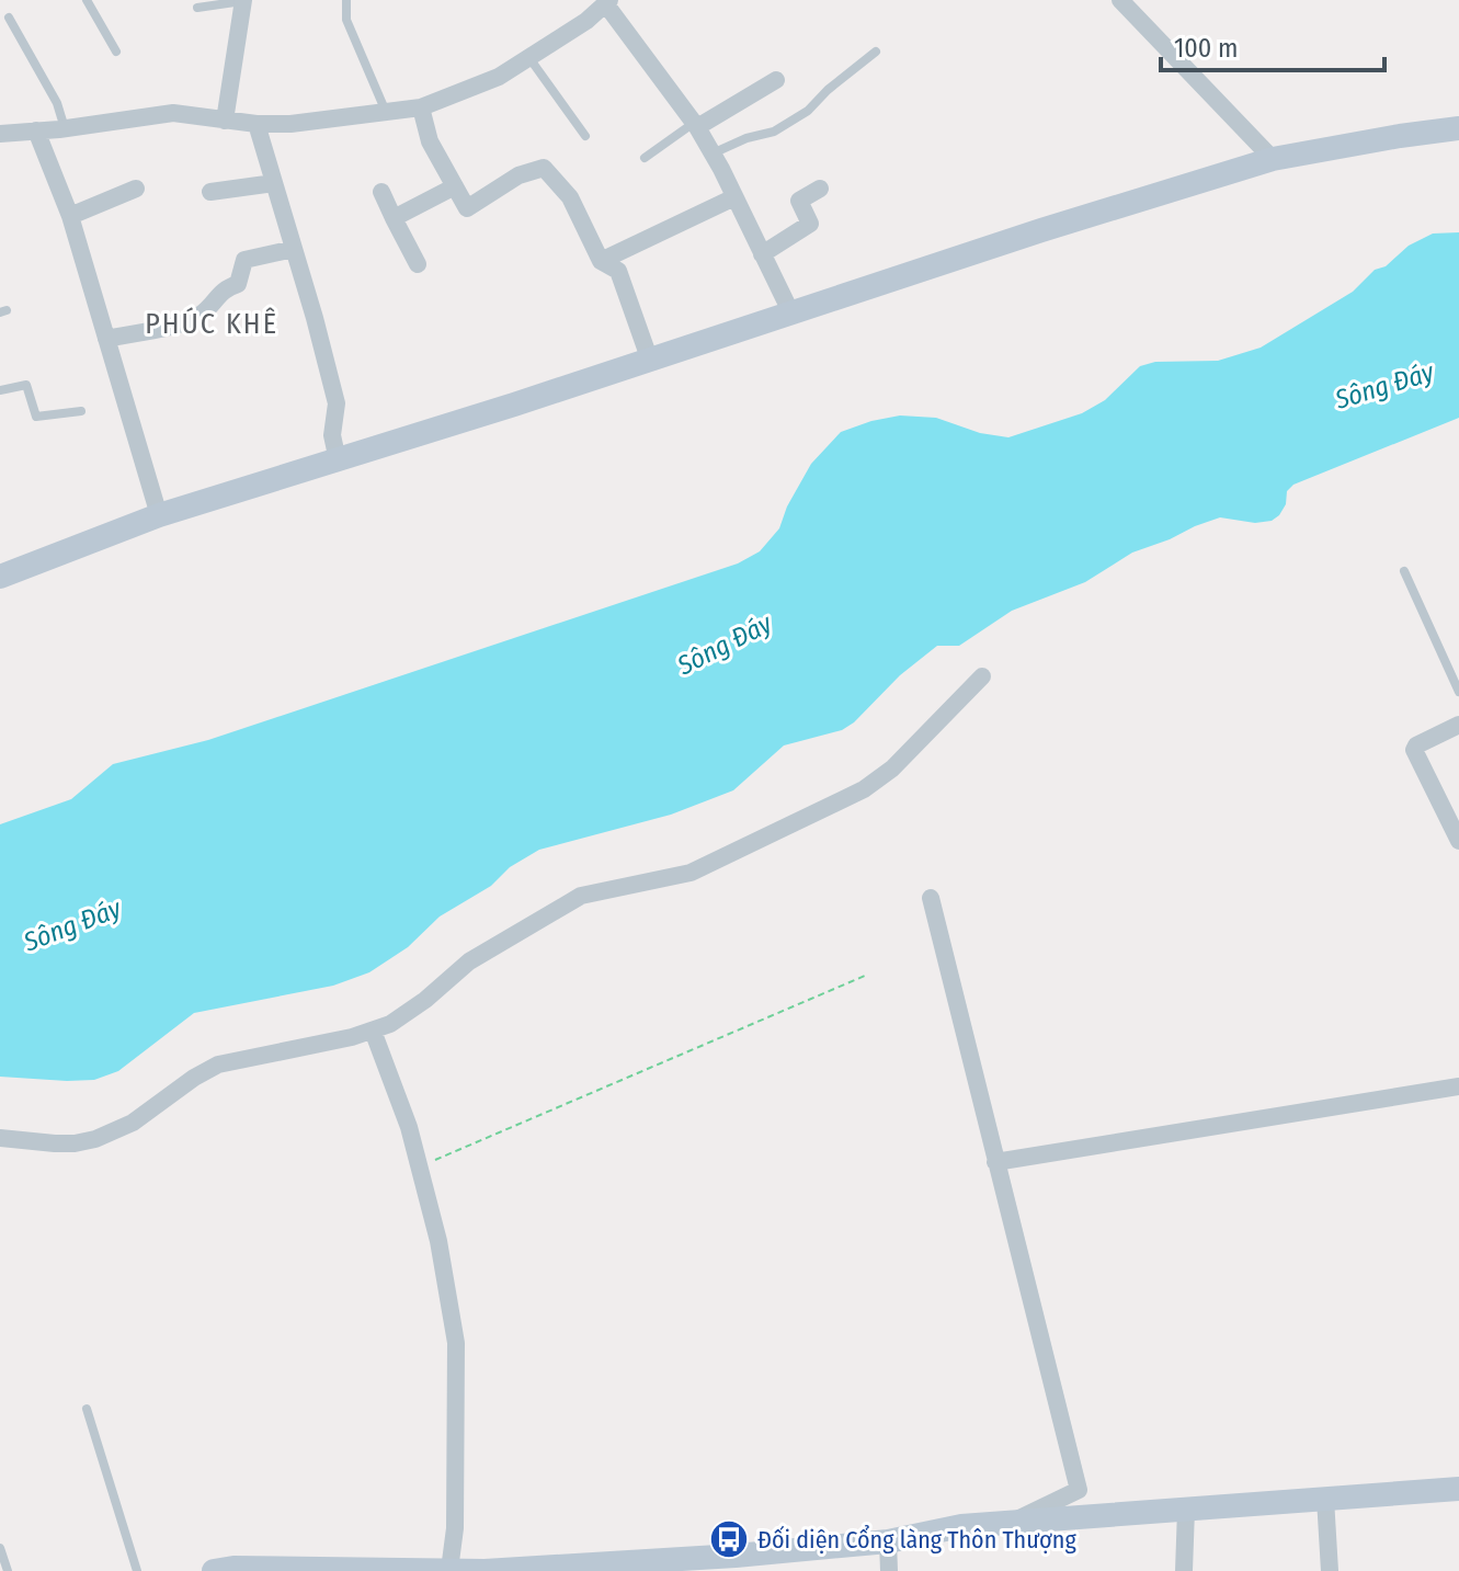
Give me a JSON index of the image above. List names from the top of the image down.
{
  "districts": ["PHÚC KHÊ"],
  "water": ["Sông Đáy"],
  "places": {
    "bus stop": ["Đối diện Cổng làng Thôn Thượng"]
  },
  "scale_bar": "100 m"
}
